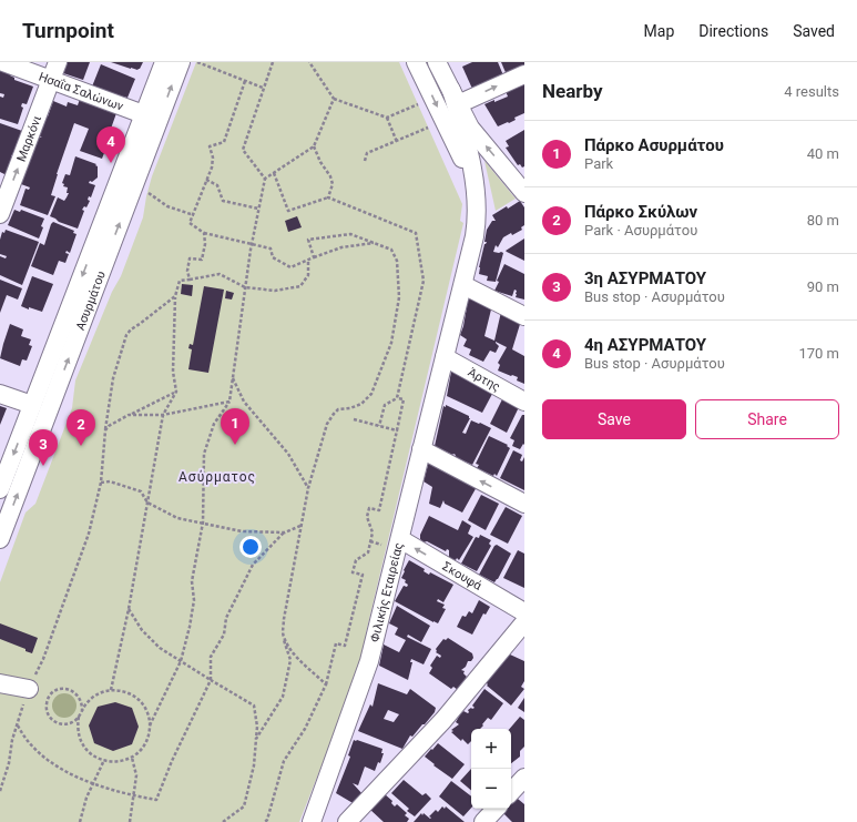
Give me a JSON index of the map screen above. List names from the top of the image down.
{
  "streets": {
    "street": [
      "Ησαΐα Σαλώνων",
      "Μαρκόνι",
      "Ασυρμάτου",
      "Άρτης",
      "Σκουφά",
      "Φιλικής Εταιρείας"
    ]
  },
  "crossings": [
    ["Ησαΐα Σαλώνων", "Μαρκόνι"],
    ["Ησαΐα Σαλώνων", "Ασυρμάτου"],
    ["Άρτης", "Φιλικής Εταιρείας"],
    ["Σκουφά", "Φιλικής Εταιρείας"]
  ],
  "one_way": ["Μαρκόνι"],
  "districts": ["Ασύρματος"],
  "page": {
    "header": "Turnpoint",
    "nav": ["Map", "Directions", "Saved"],
    "heading": ["Nearby", "4 results"],
    "list": [
      {
        "mark": "1",
        "name": "Πάρκο Ασυρμάτου",
        "note": "Park",
        "value": "40 m"
      },
      {
        "mark": "2",
        "name": "Πάρκο Σκύλων",
        "note": "Park · Ασυρμάτου",
        "value": "80 m"
      },
      {
        "mark": "3",
        "name": "3η ΑΣΥΡΜΑΤΟΥ",
        "note": "Bus stop · Ασυρμάτου",
        "value": "90 m"
      },
      {
        "mark": "4",
        "name": "4η ΑΣΥΡΜΑΤΟΥ",
        "note": "Bus stop · Ασυρμάτου",
        "value": "170 m"
      }
    ],
    "pins": [
      "4",
      "1",
      "2",
      "3"
    ],
    "buttons": ["Save", "Share"],
    "map_buttons": ["+", "−"]
  }
}
